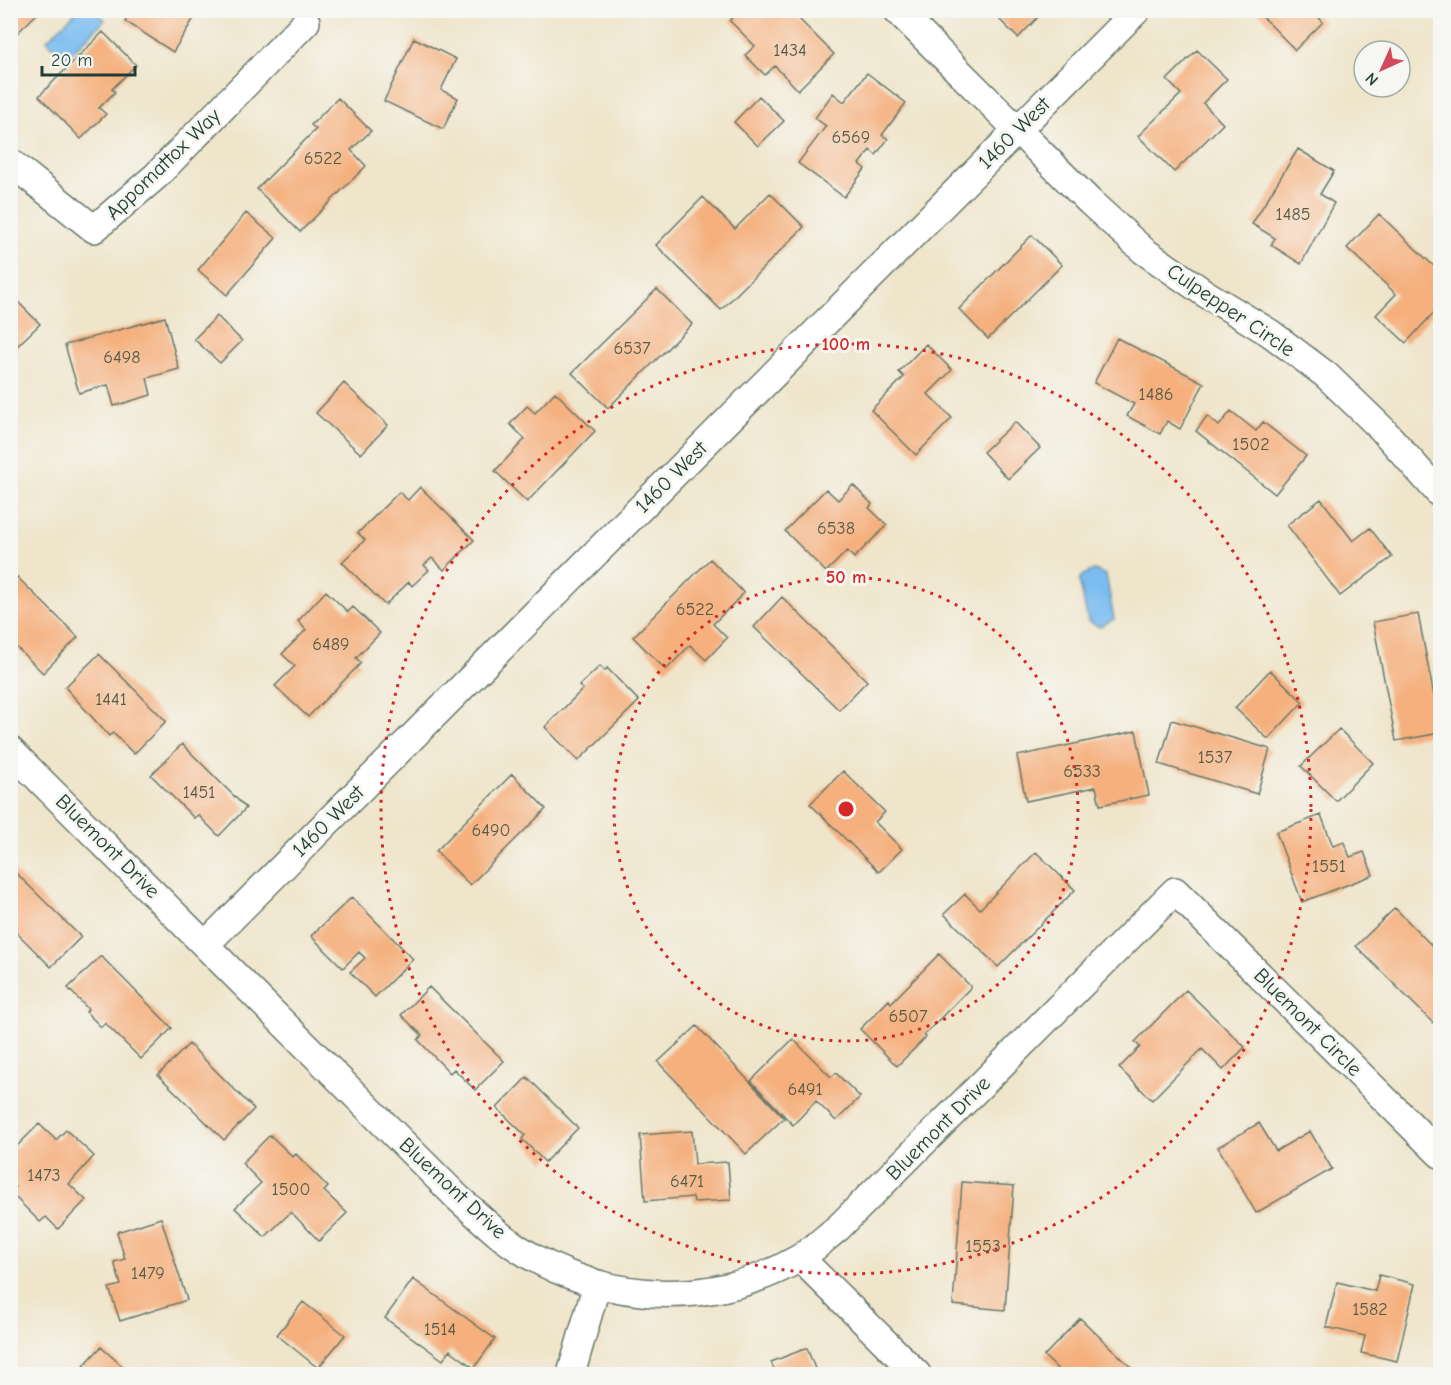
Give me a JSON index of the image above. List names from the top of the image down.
{
  "streets": {
    "street": [
      "1460 West",
      "Appomattox Way",
      "Culpepper Circle",
      "Bluemont Drive",
      "Bluemont Circle"
    ]
  },
  "crossings": [
    ["1460 West", "Culpepper Circle"],
    ["1460 West", "Bluemont Drive"],
    ["Bluemont Drive", "Bluemont Circle"]
  ],
  "house_numbers": [
    "1434",
    "6569",
    "6522",
    "1485",
    "6537",
    "6498",
    "1486",
    "1502",
    "6538",
    "6522",
    "6489",
    "1441",
    "1537",
    "6533",
    "1451",
    "6490",
    "1551",
    "6507",
    "6491",
    "1473",
    "6471",
    "1500",
    "1553",
    "1479",
    "1582",
    "1514"
  ],
  "scale_bar": "20 m",
  "north": "bottom left",
  "rings": ["100 m", "50 m"]
}
